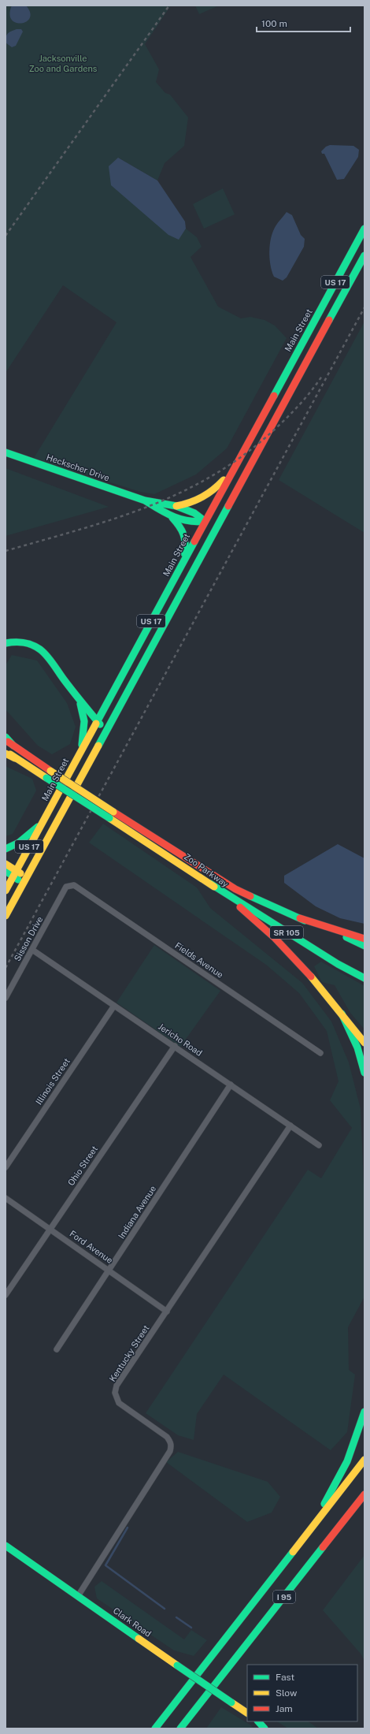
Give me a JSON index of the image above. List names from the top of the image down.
{
  "streets": {
    "main road": [
      "US 17",
      "Main Street",
      "Heckscher Drive",
      "Zoo Parkway",
      "SR 105",
      "I 95",
      "Clark Road"
    ],
    "street": [
      "Sisson Drive",
      "Fields Avenue",
      "Jericho Road",
      "Illinois Street",
      "Ohio Street",
      "Indiana Avenue",
      "Ford Avenue",
      "Kentucky Street"
    ]
  },
  "crossings": [
    ["Main Street", "Heckscher Drive"],
    ["Zoo Parkway", "SR 105"],
    ["Sisson Drive", "Fields Avenue"],
    ["Sisson Drive", "Jericho Road"],
    ["Jericho Road", "Illinois Street"],
    ["Jericho Road", "Ohio Street"],
    ["Jericho Road", "Indiana Avenue"],
    ["Jericho Road", "Kentucky Street"],
    ["Ohio Street", "Ford Avenue"],
    ["Indiana Avenue", "Ford Avenue"],
    ["Ford Avenue", "Kentucky Street"],
    ["Kentucky Street", "Clark Road"]
  ],
  "parks": ["Jacksonville Zoo and Gardens"],
  "legend": ["Fast", "Slow", "Jam"],
  "scale_bar": "100 m"
}
